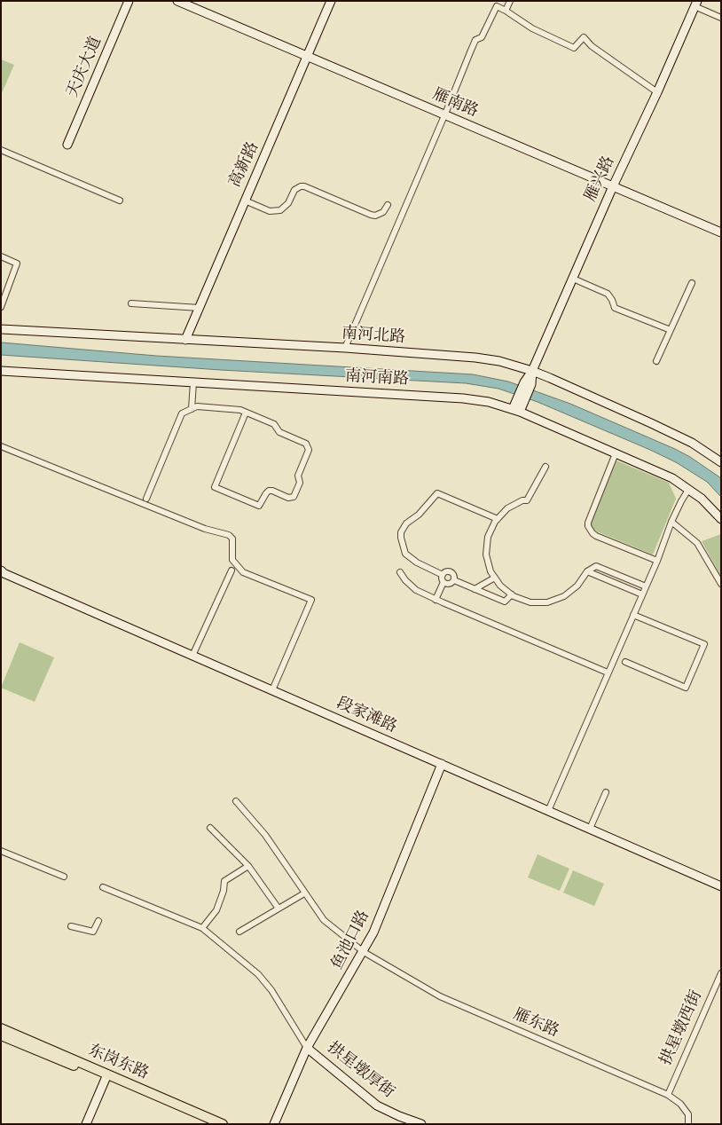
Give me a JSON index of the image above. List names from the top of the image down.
{
  "streets": {
    "main road": ["东岗东路"],
    "street": [
      "天庆大道",
      "雁南路",
      "高新路",
      "雁兴路",
      "南河北路",
      "南河南路",
      "段家滩路",
      "鱼池口路",
      "雁东路",
      "拱星墩西街",
      "拱星墩厚街"
    ]
  },
  "crossings": [
    ["雁南路", "高新路"],
    ["雁南路", "雁兴路"],
    ["高新路", "南河北路"],
    ["雁兴路", "南河北路"],
    ["雁兴路", "南河南路"],
    ["段家滩路", "鱼池口路"],
    ["鱼池口路", "雁东路"],
    ["鱼池口路", "拱星墩厚街"],
    ["雁东路", "拱星墩西街"]
  ]
}
